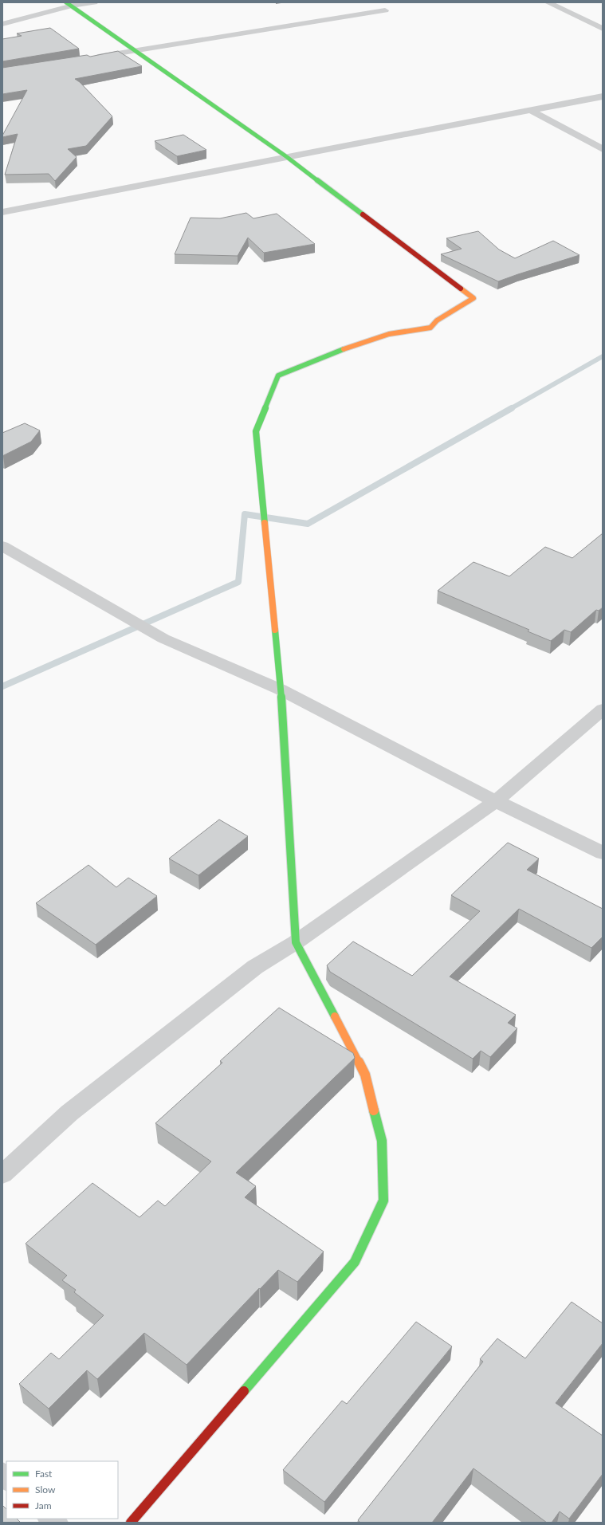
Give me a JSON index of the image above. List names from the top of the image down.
{
  "legend": ["Fast", "Slow", "Jam"]
}
